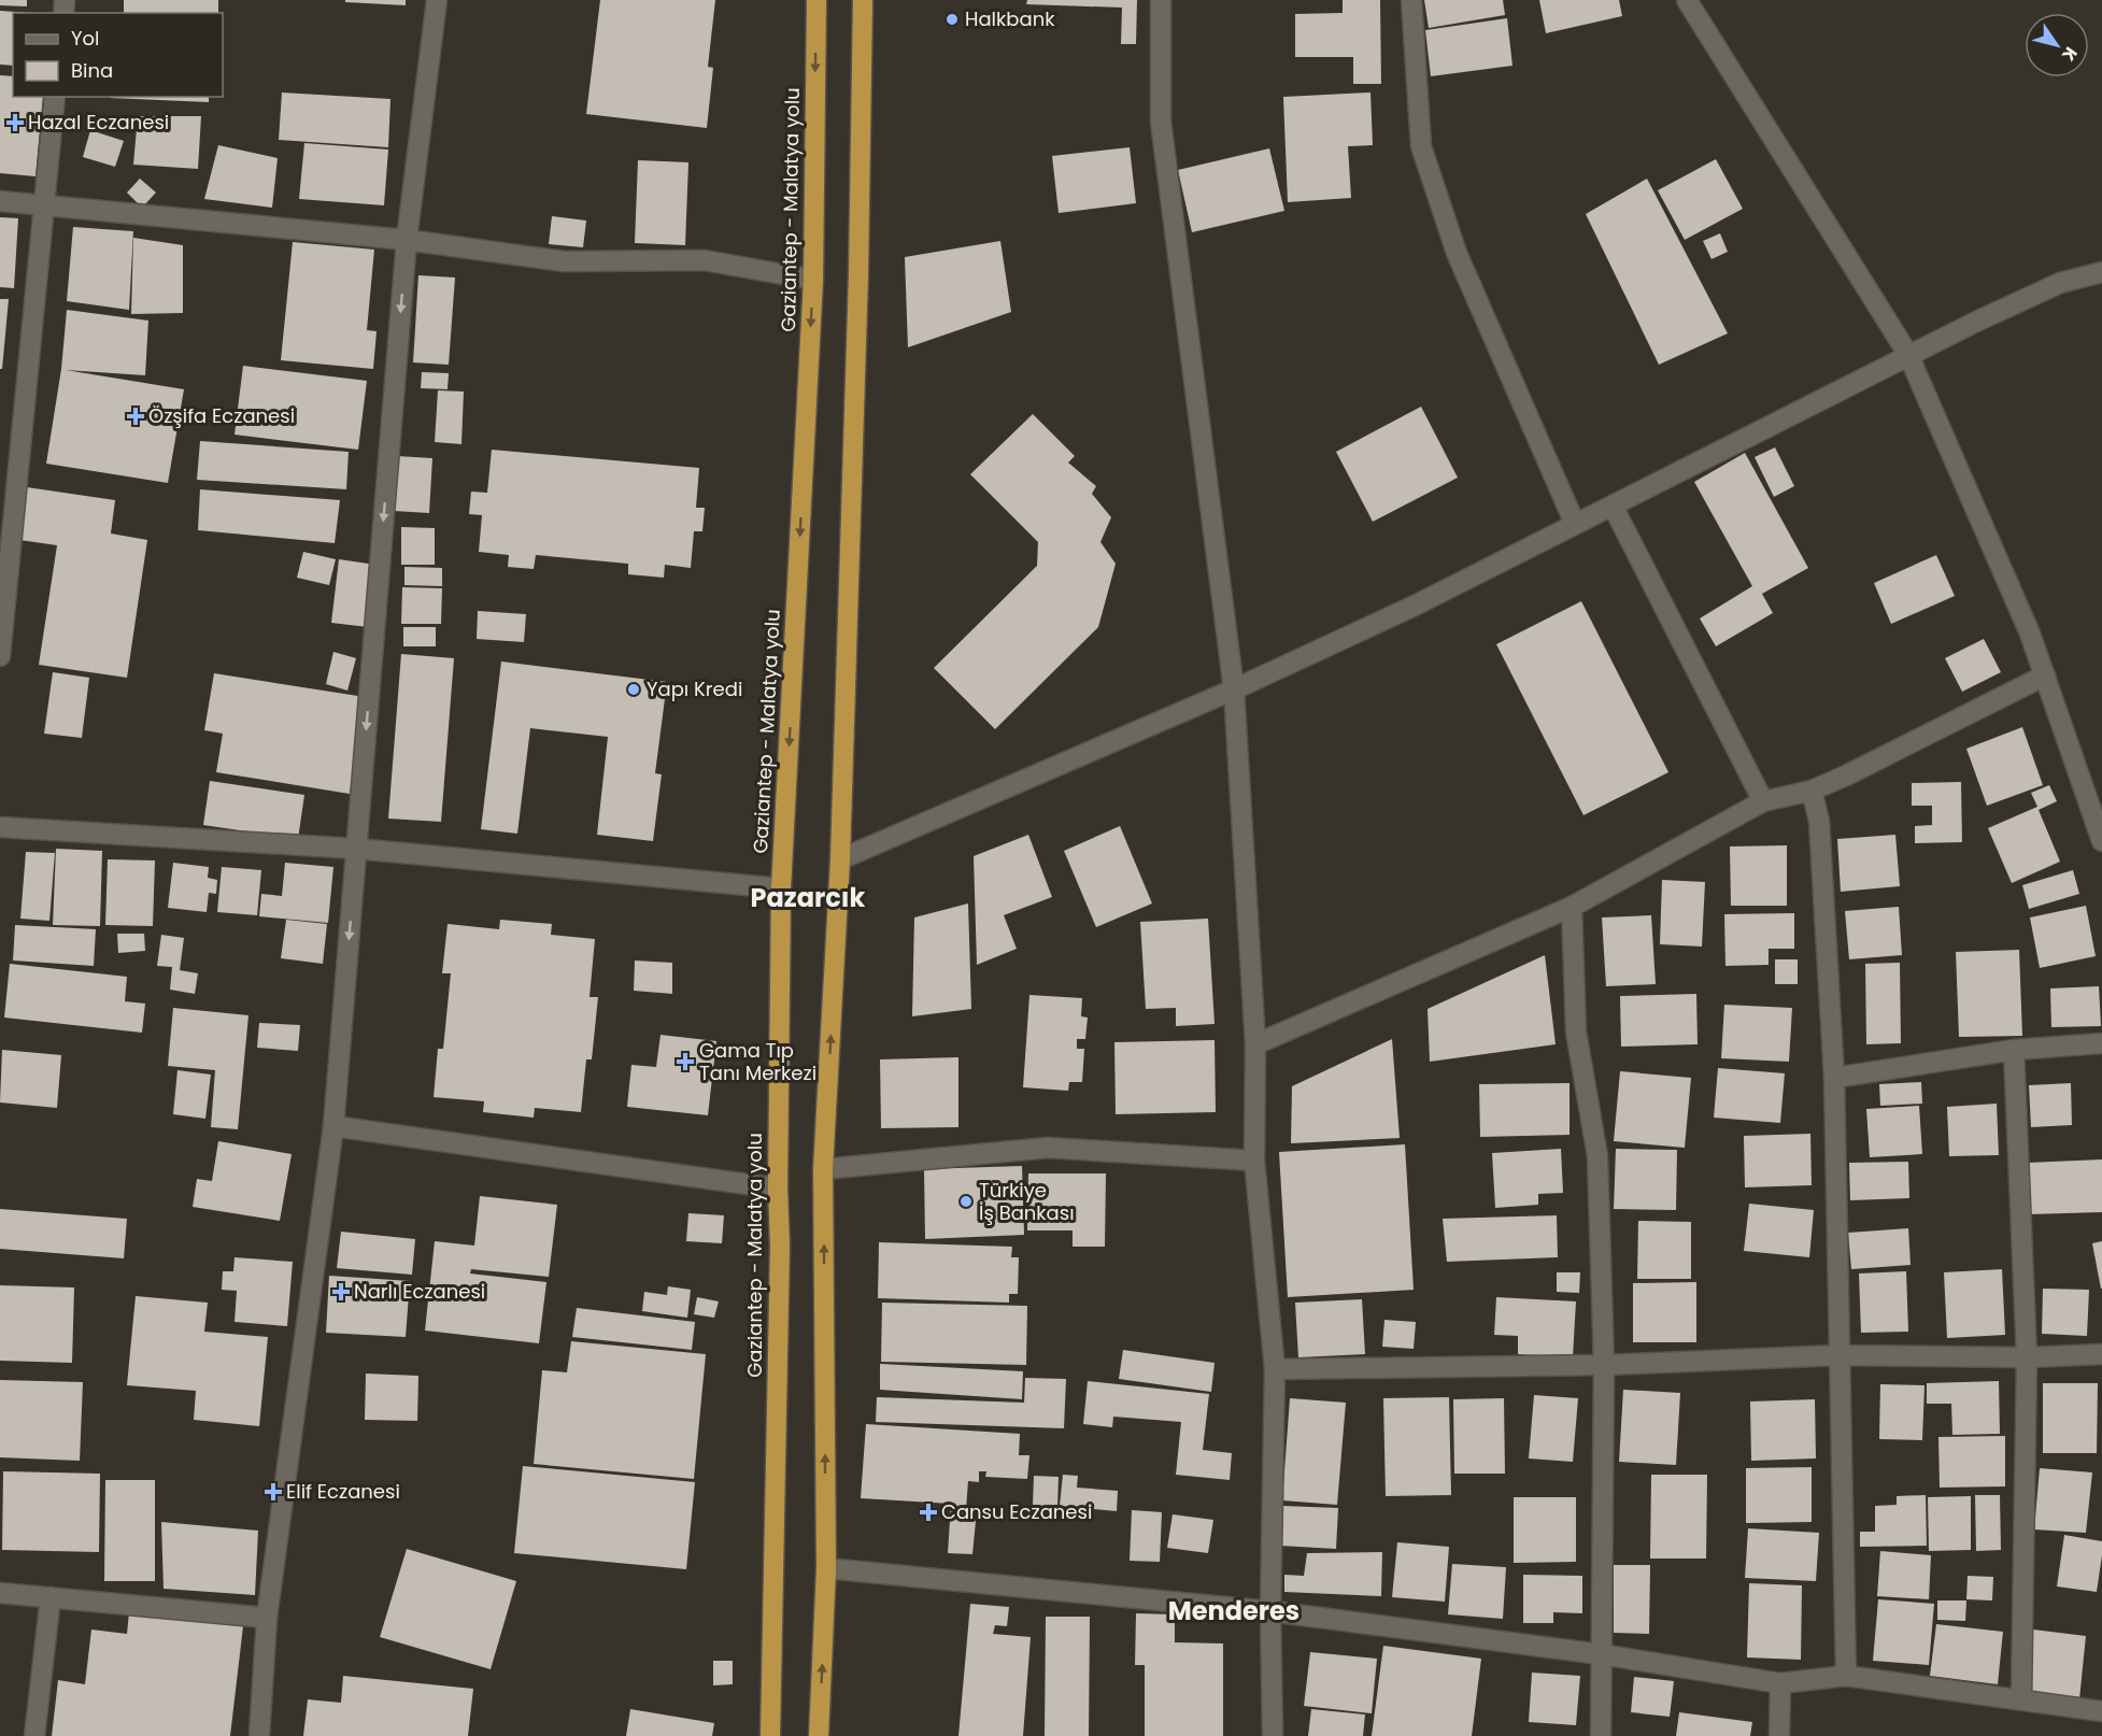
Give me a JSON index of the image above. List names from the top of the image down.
{
  "streets": {
    "highway": ["Gaziantep - Malatya yolu"]
  },
  "districts": ["Pazarcık", "Menderes"],
  "places": {
    "other": ["Halkbank", "Yapı Kredi", "Türkiye İş Bankası"],
    "health": [
      "Hazal Eczanesi",
      "Özşifa Eczanesi",
      "Gama Tıp Tanı Merkezi",
      "Narlı Eczanesi",
      "Elif Eczanesi",
      "Cansu Eczanesi"
    ]
  },
  "legend": ["Yol", "Bina"],
  "north": "bottom right"
}
